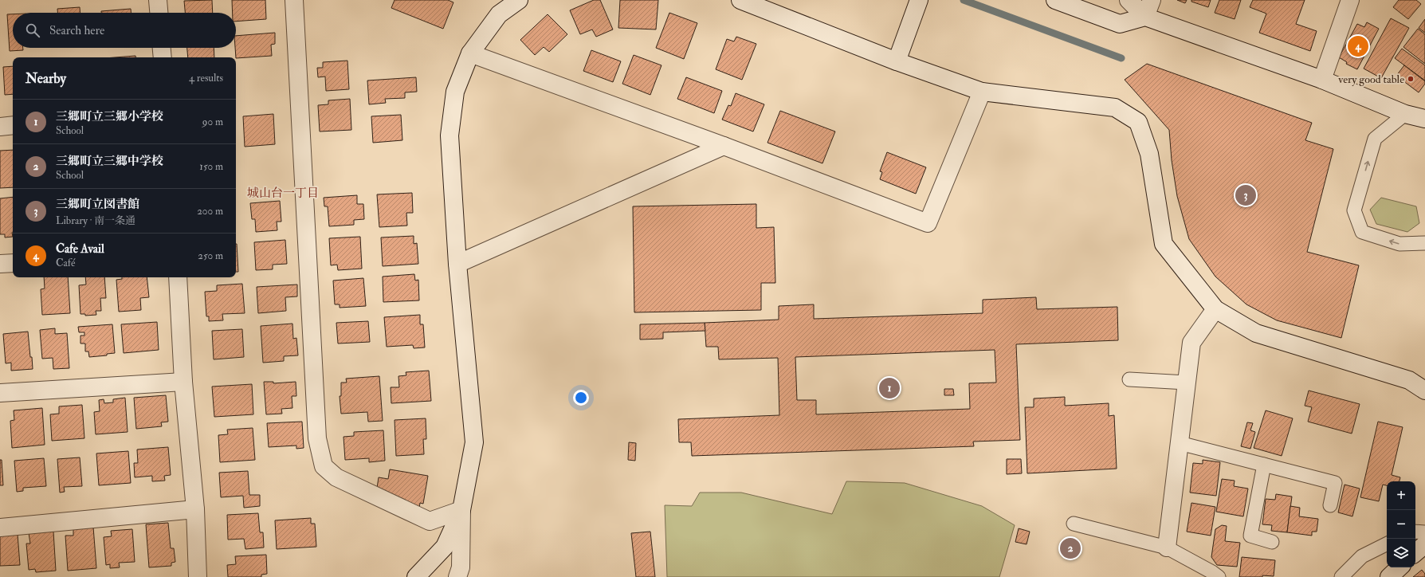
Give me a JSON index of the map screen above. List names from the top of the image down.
{
  "districts": ["城山台一丁目"],
  "places": ["very good table"],
  "page": {
    "search": "Search here",
    "pins": [
      "4",
      "3",
      "1",
      "2"
    ],
    "heading": ["Nearby", "4 results"],
    "list": [
      {
        "mark": "1",
        "name": "三郷町立三郷小学校",
        "note": "School",
        "value": "90 m"
      },
      {
        "mark": "2",
        "name": "三郷町立三郷中学校",
        "note": "School",
        "value": "150 m"
      },
      {
        "mark": "3",
        "name": "三郷町立図書館",
        "note": "Library · 南一条通",
        "value": "200 m"
      },
      {
        "mark": "4",
        "name": "Cafe Avail",
        "note": "Café",
        "value": "250 m"
      }
    ],
    "map_buttons": ["+", "−"]
  }
}
